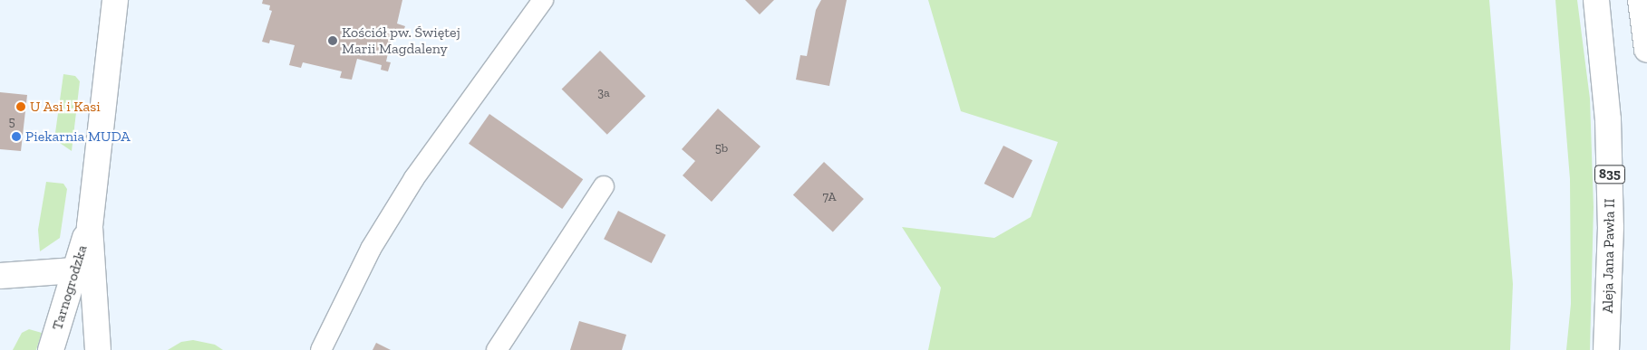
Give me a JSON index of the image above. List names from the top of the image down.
{
  "streets": {
    "street": ["835", "Aleja Jana Pawła II", "Tarnogrodzka"]
  },
  "places": ["Kościół pw. Świętej Marii Magdaleny", "U Asi i Kasi", "Piekarnia MUDA"],
  "house_numbers": [
    "3a",
    "5",
    "5b",
    "7A"
  ]
}
